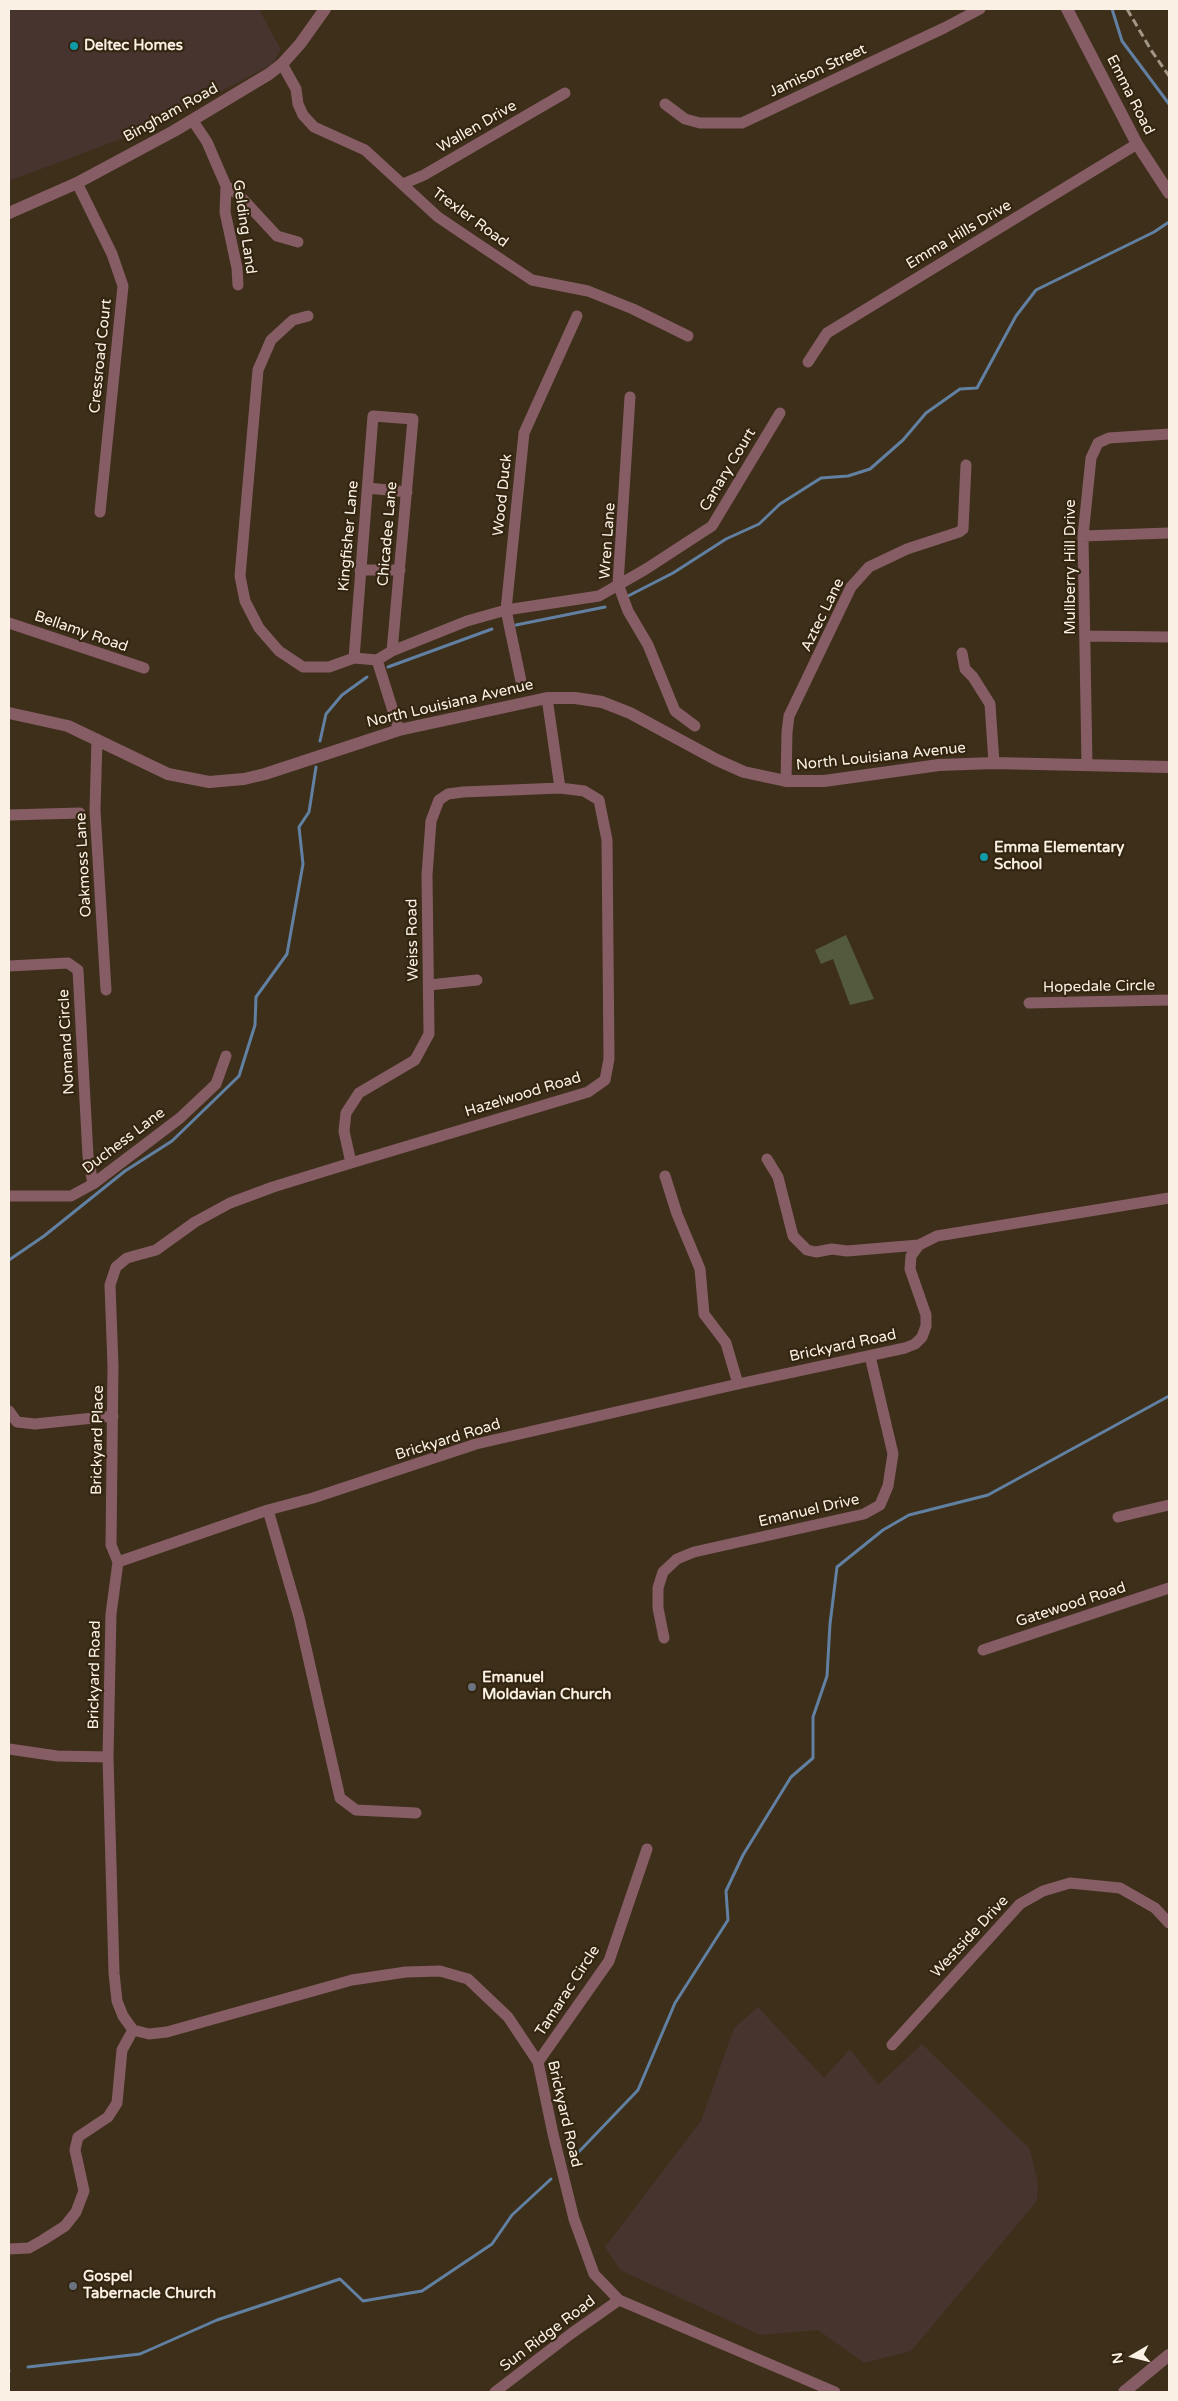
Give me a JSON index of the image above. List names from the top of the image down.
{
  "streets": {
    "street": [
      "Jamison Street",
      "Emma Road",
      "Bingham Road",
      "Wallen Drive",
      "Trexler Road",
      "Gelding Land",
      "Emma Hills Drive",
      "Cressroad Court",
      "Canary Court",
      "Wood Duck",
      "Chicadee Lane",
      "Kingfisher Lane",
      "Wren Lane",
      "Mullberry Hill Drive",
      "Aztec Lane",
      "Bellamy Road",
      "North Louisiana Avenue",
      "Oakmoss Lane",
      "Weiss Road",
      "Hopedale Circle",
      "Nomand Circle",
      "Hazelwood Road",
      "Duchess Lane",
      "Brickyard Road",
      "Brickyard Place",
      "Emanuel Drive",
      "Gatewood Road",
      "Westside Drive",
      "Tamarac Circle",
      "Sun Ridge Road"
    ]
  },
  "crossings": [
    ["Emma Road", "Emma Hills Drive"],
    ["Bingham Road", "Trexler Road"],
    ["Bingham Road", "Gelding Land"],
    ["Bingham Road", "Cressroad Court"],
    ["Wallen Drive", "Trexler Road"],
    ["Canary Court", "Wood Duck"],
    ["Canary Court", "Chicadee Lane"],
    ["Canary Court", "Wren Lane"],
    ["Chicadee Lane", "Kingfisher Lane"],
    ["Mullberry Hill Drive", "North Louisiana Avenue"],
    ["Aztec Lane", "North Louisiana Avenue"],
    ["North Louisiana Avenue", "Oakmoss Lane"],
    ["Weiss Road", "Hazelwood Road"],
    ["Nomand Circle", "Duchess Lane"],
    ["Hazelwood Road", "Brickyard Place"],
    ["Brickyard Road", "Brickyard Place"],
    ["Brickyard Road", "Emanuel Drive"],
    ["Brickyard Road", "Tamarac Circle"],
    ["Brickyard Road", "Sun Ridge Road"]
  ],
  "places": [
    "Deltec Homes",
    "Emma Elementary School",
    "Emanuel Moldavian Church",
    "Gospel Tabernacle Church"
  ],
  "north": "left"
}
